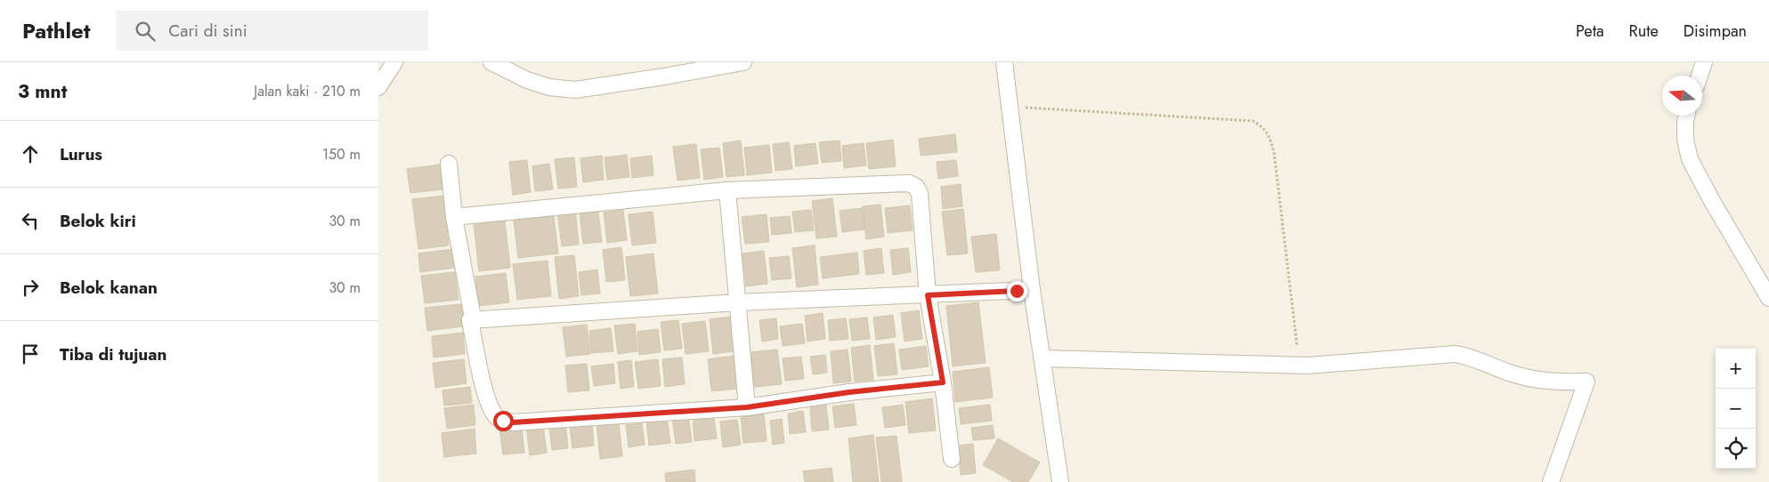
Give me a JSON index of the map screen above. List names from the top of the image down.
{
  "north": "left",
  "page": {
    "header": "Pathlet",
    "search": "Cari di sini",
    "nav": ["Peta", "Rute", "Disimpan"],
    "heading": ["3 mnt", "Jalan kaki · 210 m"],
    "list": [
      ["Lurus", "150 m"],
      ["Belok kiri", "30 m"],
      ["Belok kanan", "30 m"],
      "Tiba di tujuan"
    ],
    "map_buttons": ["+", "−"]
  }
}
